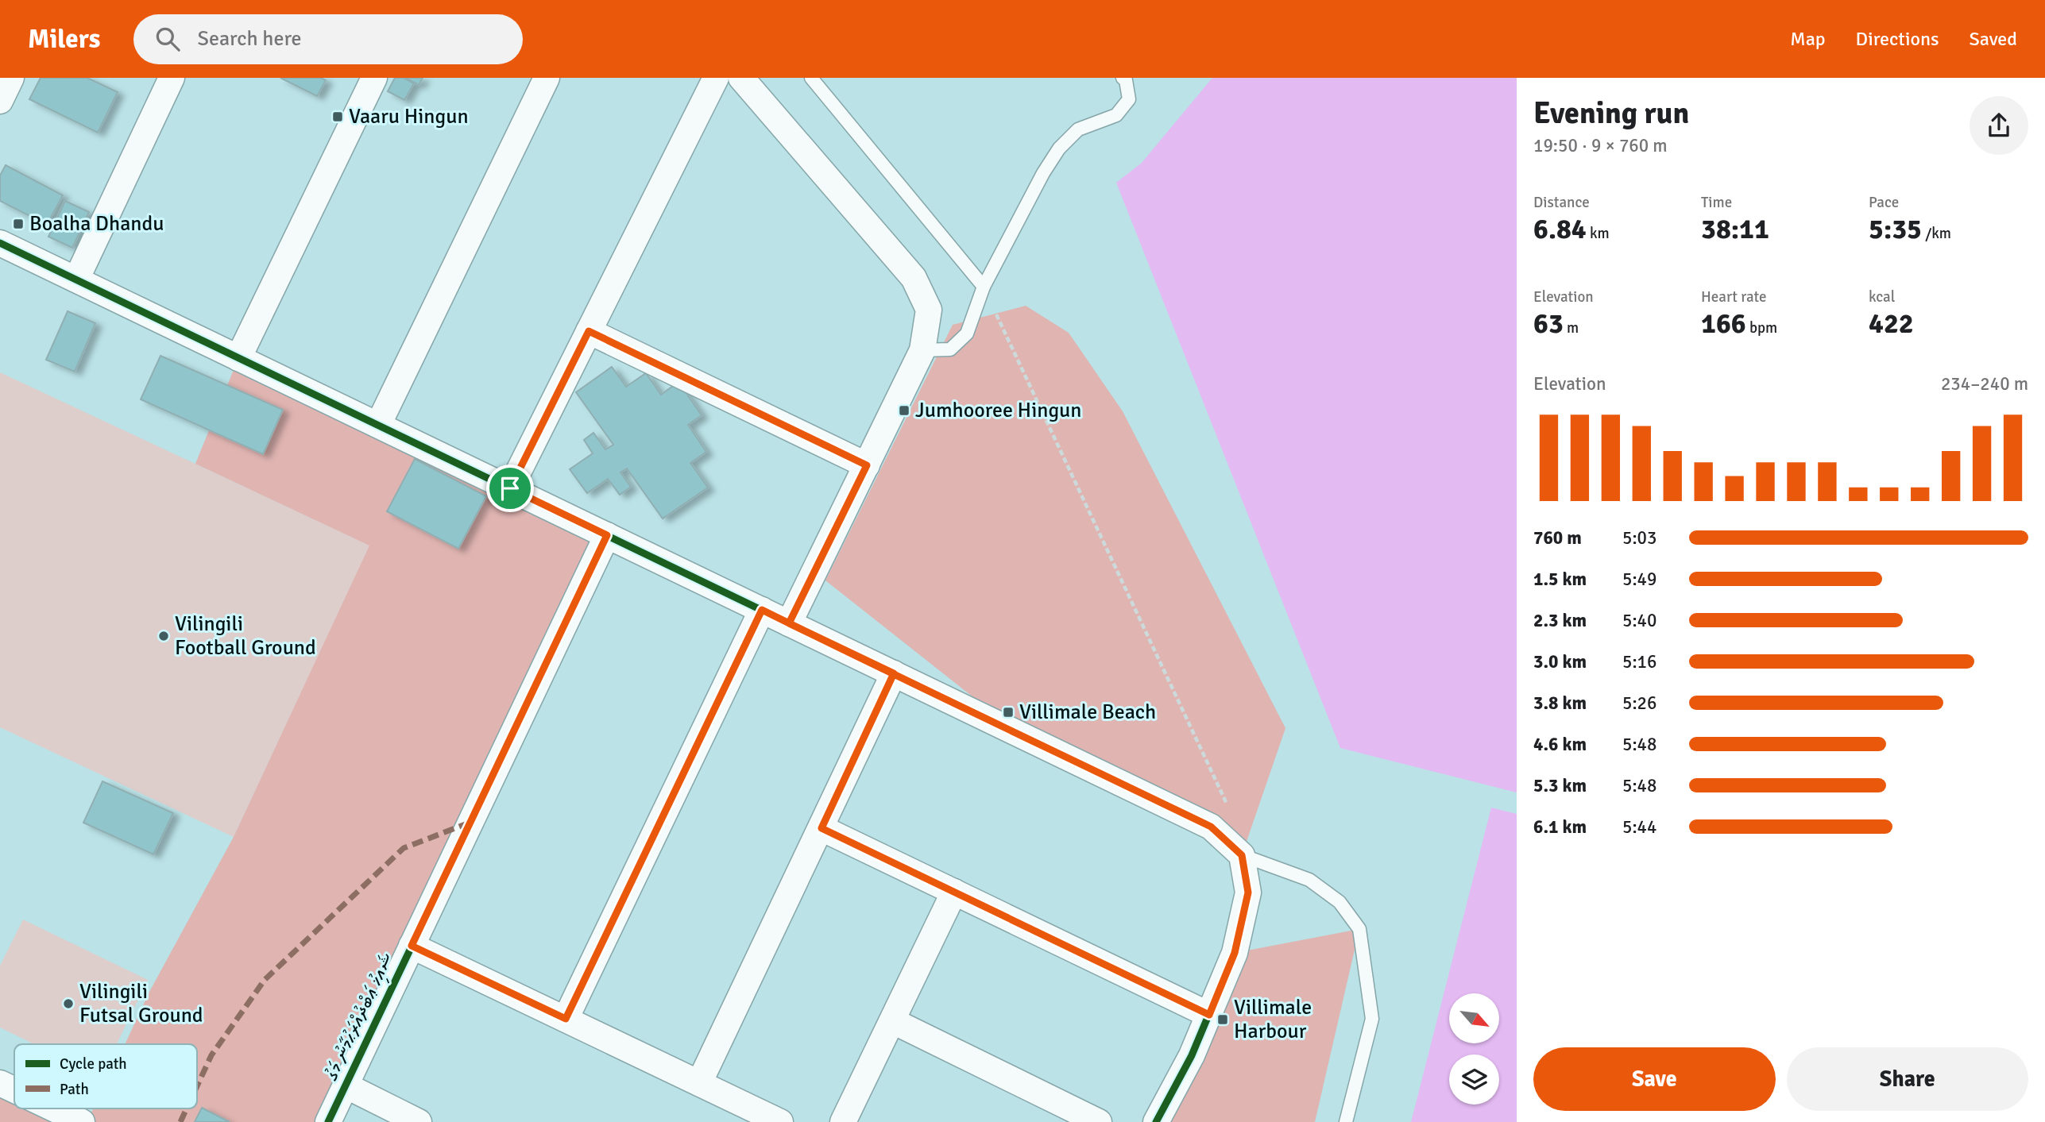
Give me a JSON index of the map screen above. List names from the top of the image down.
{
  "streets": {
    "street": ["ޝައިިޚު ޢަބްދުއްރަޙުމާނު މަގު"]
  },
  "places": {
    "transit": [
      "Vaaru Hingun",
      "Boalha Dhandu",
      "Jumhooree Hingun",
      "Villimale Beach",
      "Villimale Harbour"
    ],
    "other": ["Vilingili Football Ground", "Vilingili Futsal Ground"]
  },
  "legend": ["Cycle path", "Path"],
  "north": "bottom right",
  "page": {
    "header": "Milers",
    "search": "Search here",
    "nav": ["Map", "Directions", "Saved"],
    "heading": ["Evening run", "19:50 · 9 × 760 m"],
    "stats": [
      ["Distance", "6.84 km"],
      ["Time", "38:11"],
      ["Pace", "5:35 /km"],
      ["Elevation", "63 m"],
      ["Heart rate", "166 bpm"],
      ["kcal", "422"]
    ],
    "chart": ["Elevation", "234–240 m"],
    "list": [
      {
        "name": "760 m",
        "note": "5:03"
      },
      {
        "name": "1.5 km",
        "note": "5:49"
      },
      {
        "name": "2.3 km",
        "note": "5:40"
      },
      {
        "name": "3.0 km",
        "note": "5:16"
      },
      {
        "name": "3.8 km",
        "note": "5:26"
      },
      {
        "name": "4.6 km",
        "note": "5:48"
      },
      {
        "name": "5.3 km",
        "note": "5:48"
      },
      {
        "name": "6.1 km",
        "note": "5:44"
      }
    ],
    "buttons": ["Save", "Share"]
  }
}
